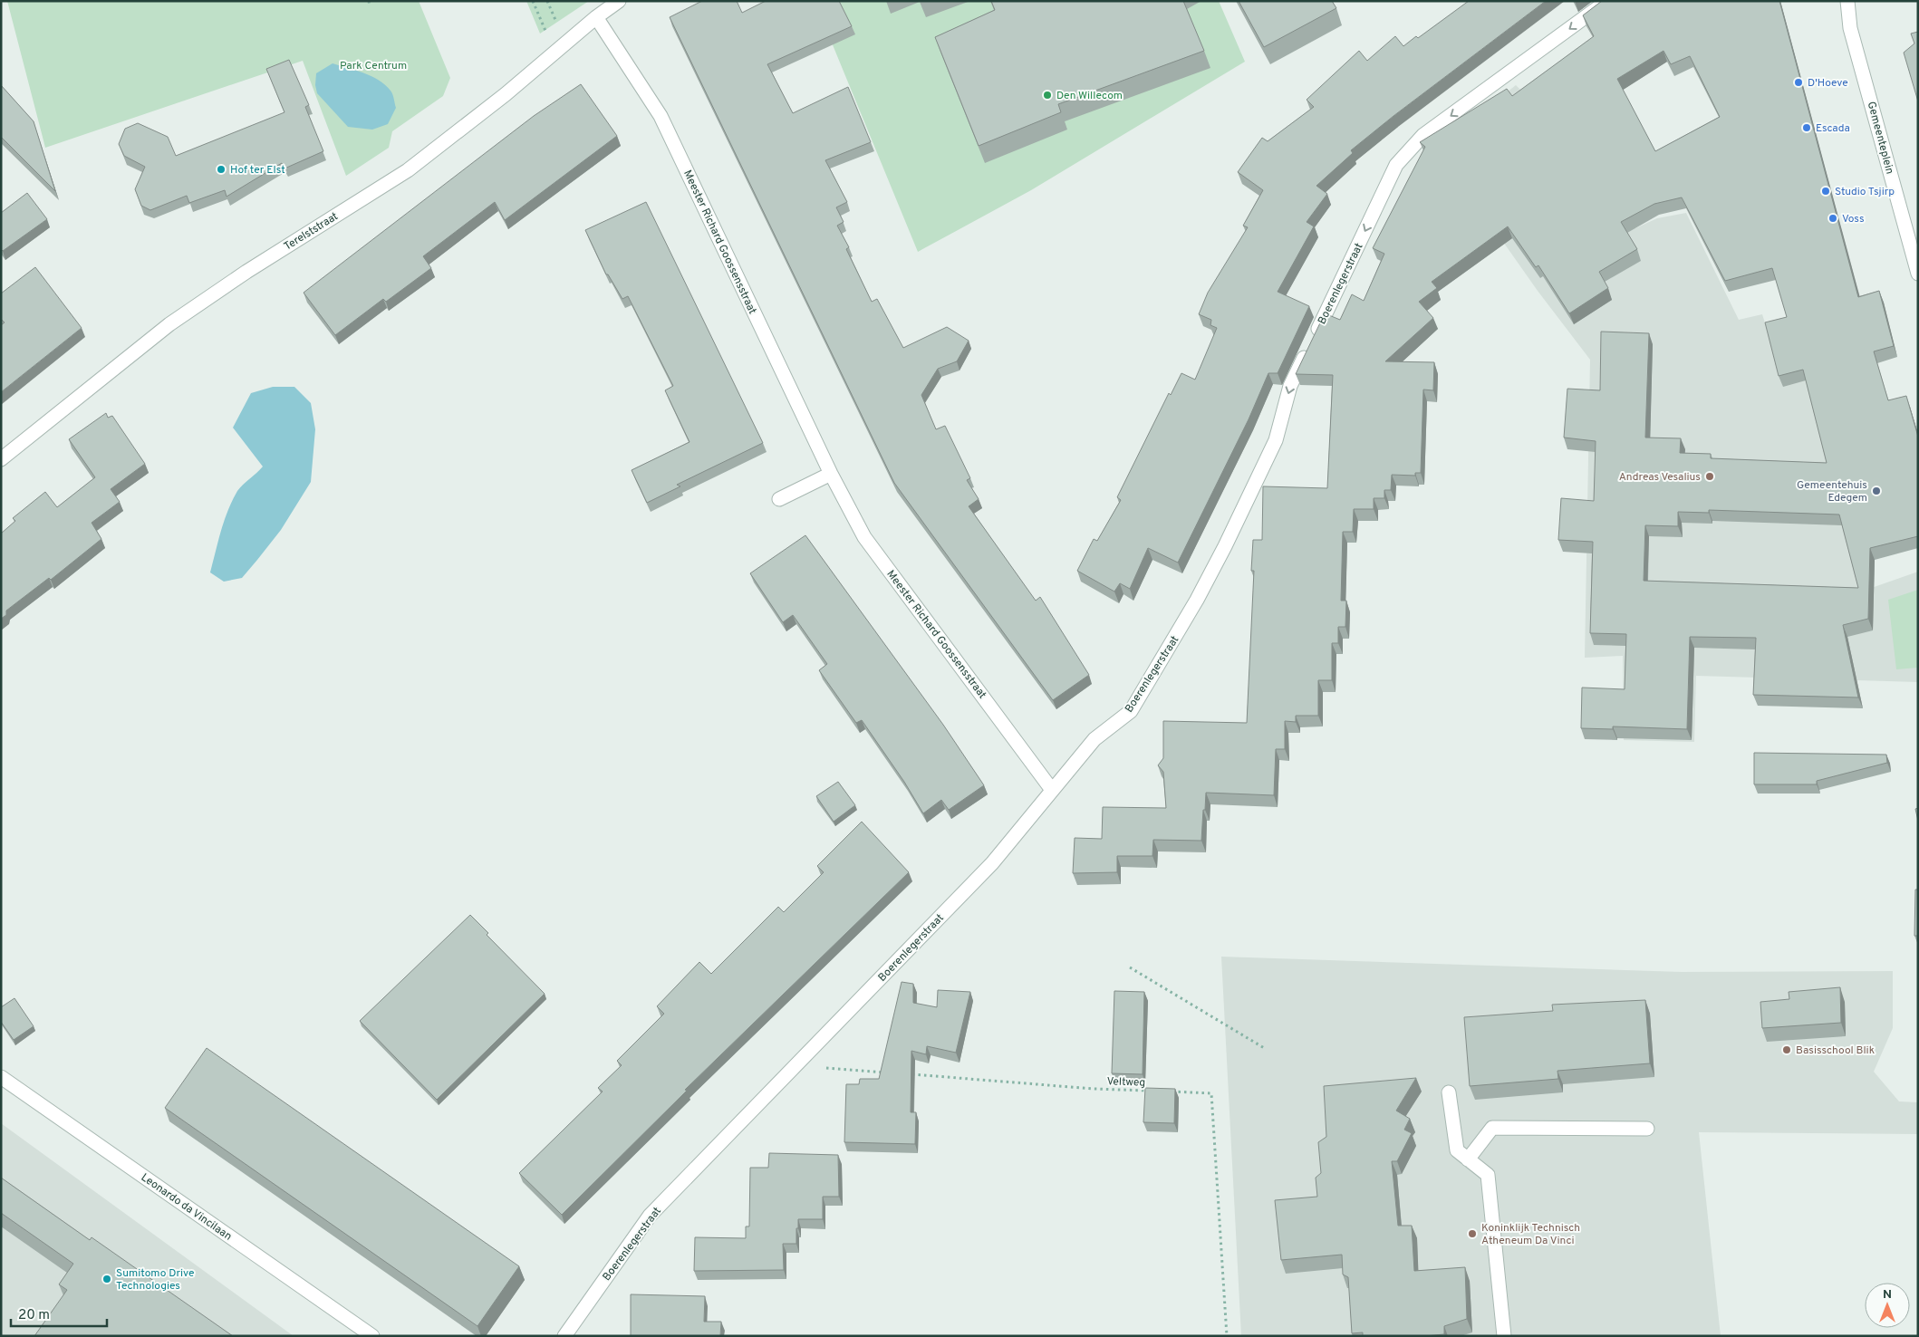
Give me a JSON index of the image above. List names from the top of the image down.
{
  "streets": {
    "street": [
      "Gemeenteplein",
      "Terelststraat",
      "Meester Richard Goossensstraat",
      "Boerenlegerstraat",
      "Leonardo da Vincilaan"
    ],
    "path": ["Veltweg"]
  },
  "crossings": [
    ["Terelststraat", "Meester Richard Goossensstraat"],
    ["Meester Richard Goossensstraat", "Boerenlegerstraat"]
  ],
  "one_way": ["Boerenlegerstraat"],
  "parks": ["Park Centrum"],
  "places": [
    "D'Hoeve",
    "Den Willecom",
    "Escada",
    "Hof ter Elst",
    "Studio Tsjirp",
    "Voss",
    "Andreas Vesalius",
    "Gemeentehuis Edegem",
    "Basisschool Blik",
    "Koninklijk Technisch Atheneum Da Vinci",
    "Sumitomo Drive Technologies"
  ],
  "scale_bar": "20 m",
  "north": "top"
}
